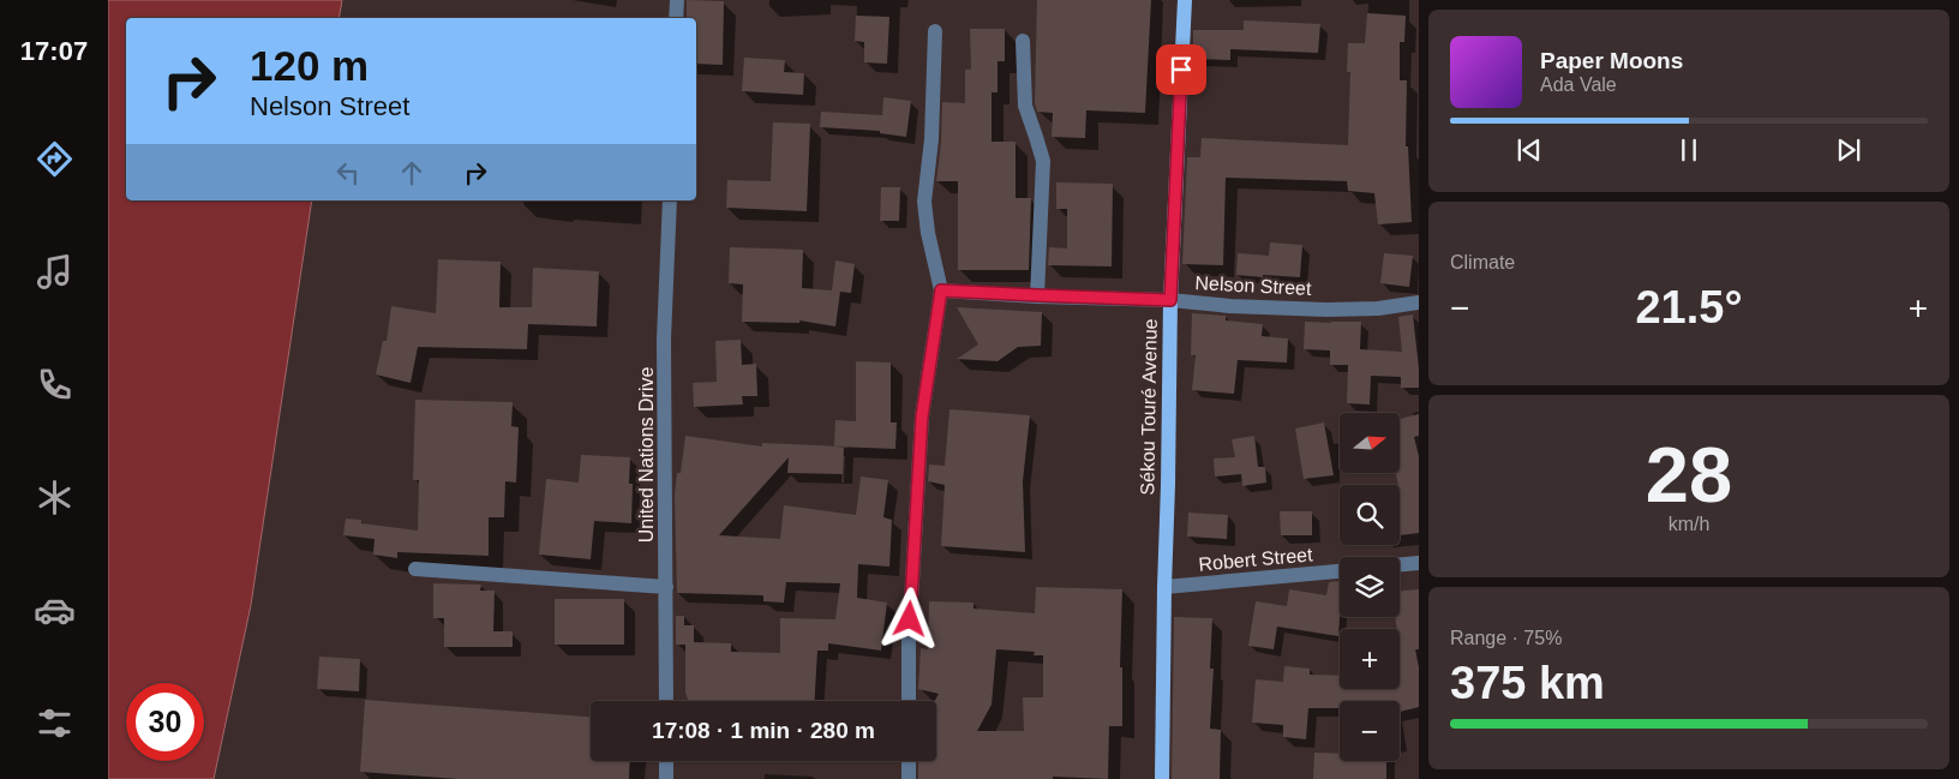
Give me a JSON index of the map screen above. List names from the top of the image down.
{
  "streets": {
    "main road": ["Sékou Touré Avenue"],
    "street": ["Nelson Street", "United Nations Drive", "Robert Street"]
  },
  "crossings": [
    ["Nelson Street", "Sékou Touré Avenue"],
    ["Sékou Touré Avenue", "Robert Street"]
  ],
  "north": "right",
  "page": {
    "tabs": "17:07",
    "turn": ["120 m", "Nelson Street"],
    "song": ["Paper Moons", "Ada Vale"],
    "tile": [
      "Climate",
      ["28", "km/h"],
      ["Range · 75%", "375 km"]
    ],
    "heat": ["−", "21.5°", "+"],
    "map_buttons": ["+", "−"],
    "limit": "30",
    "trip": "17:08 · 1 min · 280 m"
  }
}
